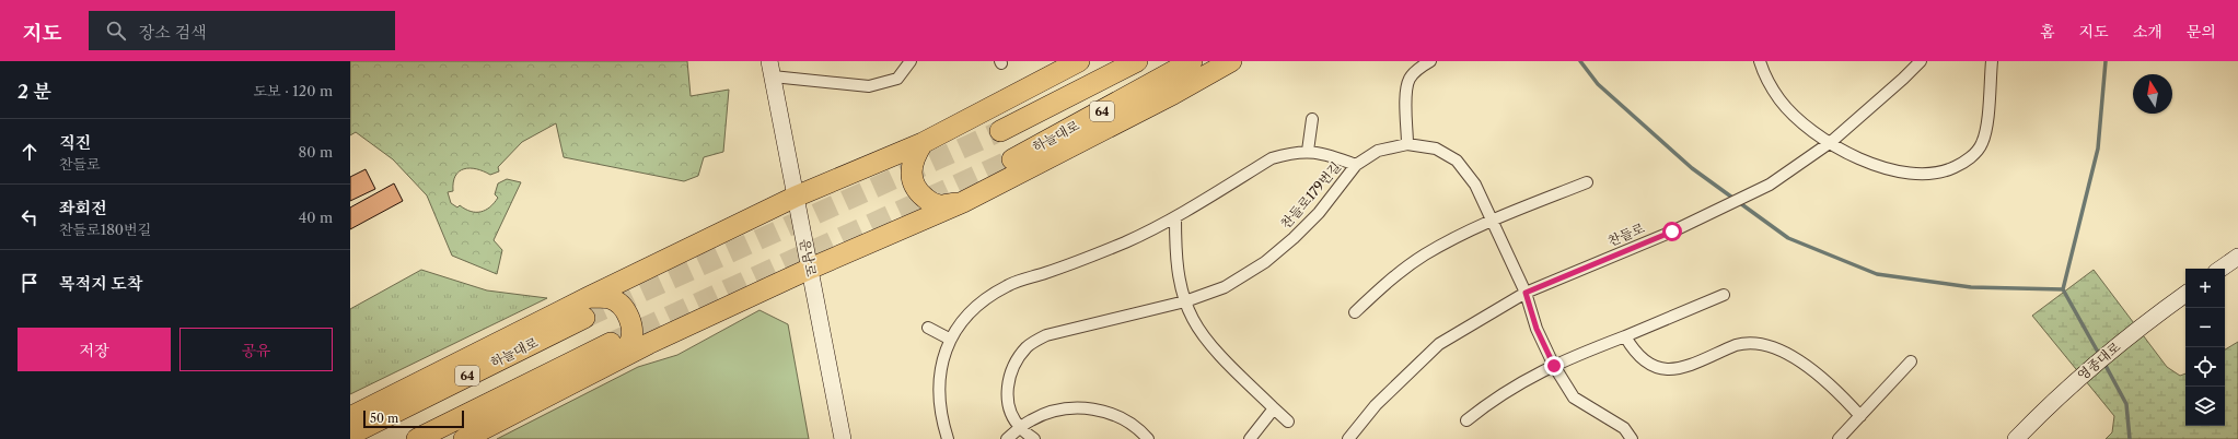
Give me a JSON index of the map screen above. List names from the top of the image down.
{
  "streets": {
    "highway": ["64", "하늘대로"],
    "street": [
      "찬들로179번길",
      "찬들로",
      "운남로",
      "영종대로"
    ]
  },
  "crossings": [
    ["찬들로179번길", "찬들로"]
  ],
  "scale_bar": "50 m",
  "north": "top",
  "page": {
    "header": "지도",
    "search": "장소 검색",
    "nav": [
      "홈",
      "지도",
      "소개",
      "문의"
    ],
    "heading": ["2 분", "도보 · 120 m"],
    "list": [
      ["직진", "찬들로", "80 m"],
      ["좌회전", "찬들로180번길", "40 m"],
      "목적지 도착"
    ],
    "map_buttons": ["+", "−"],
    "buttons": ["저장", "공유"],
    "scale": "50 m"
  }
}
